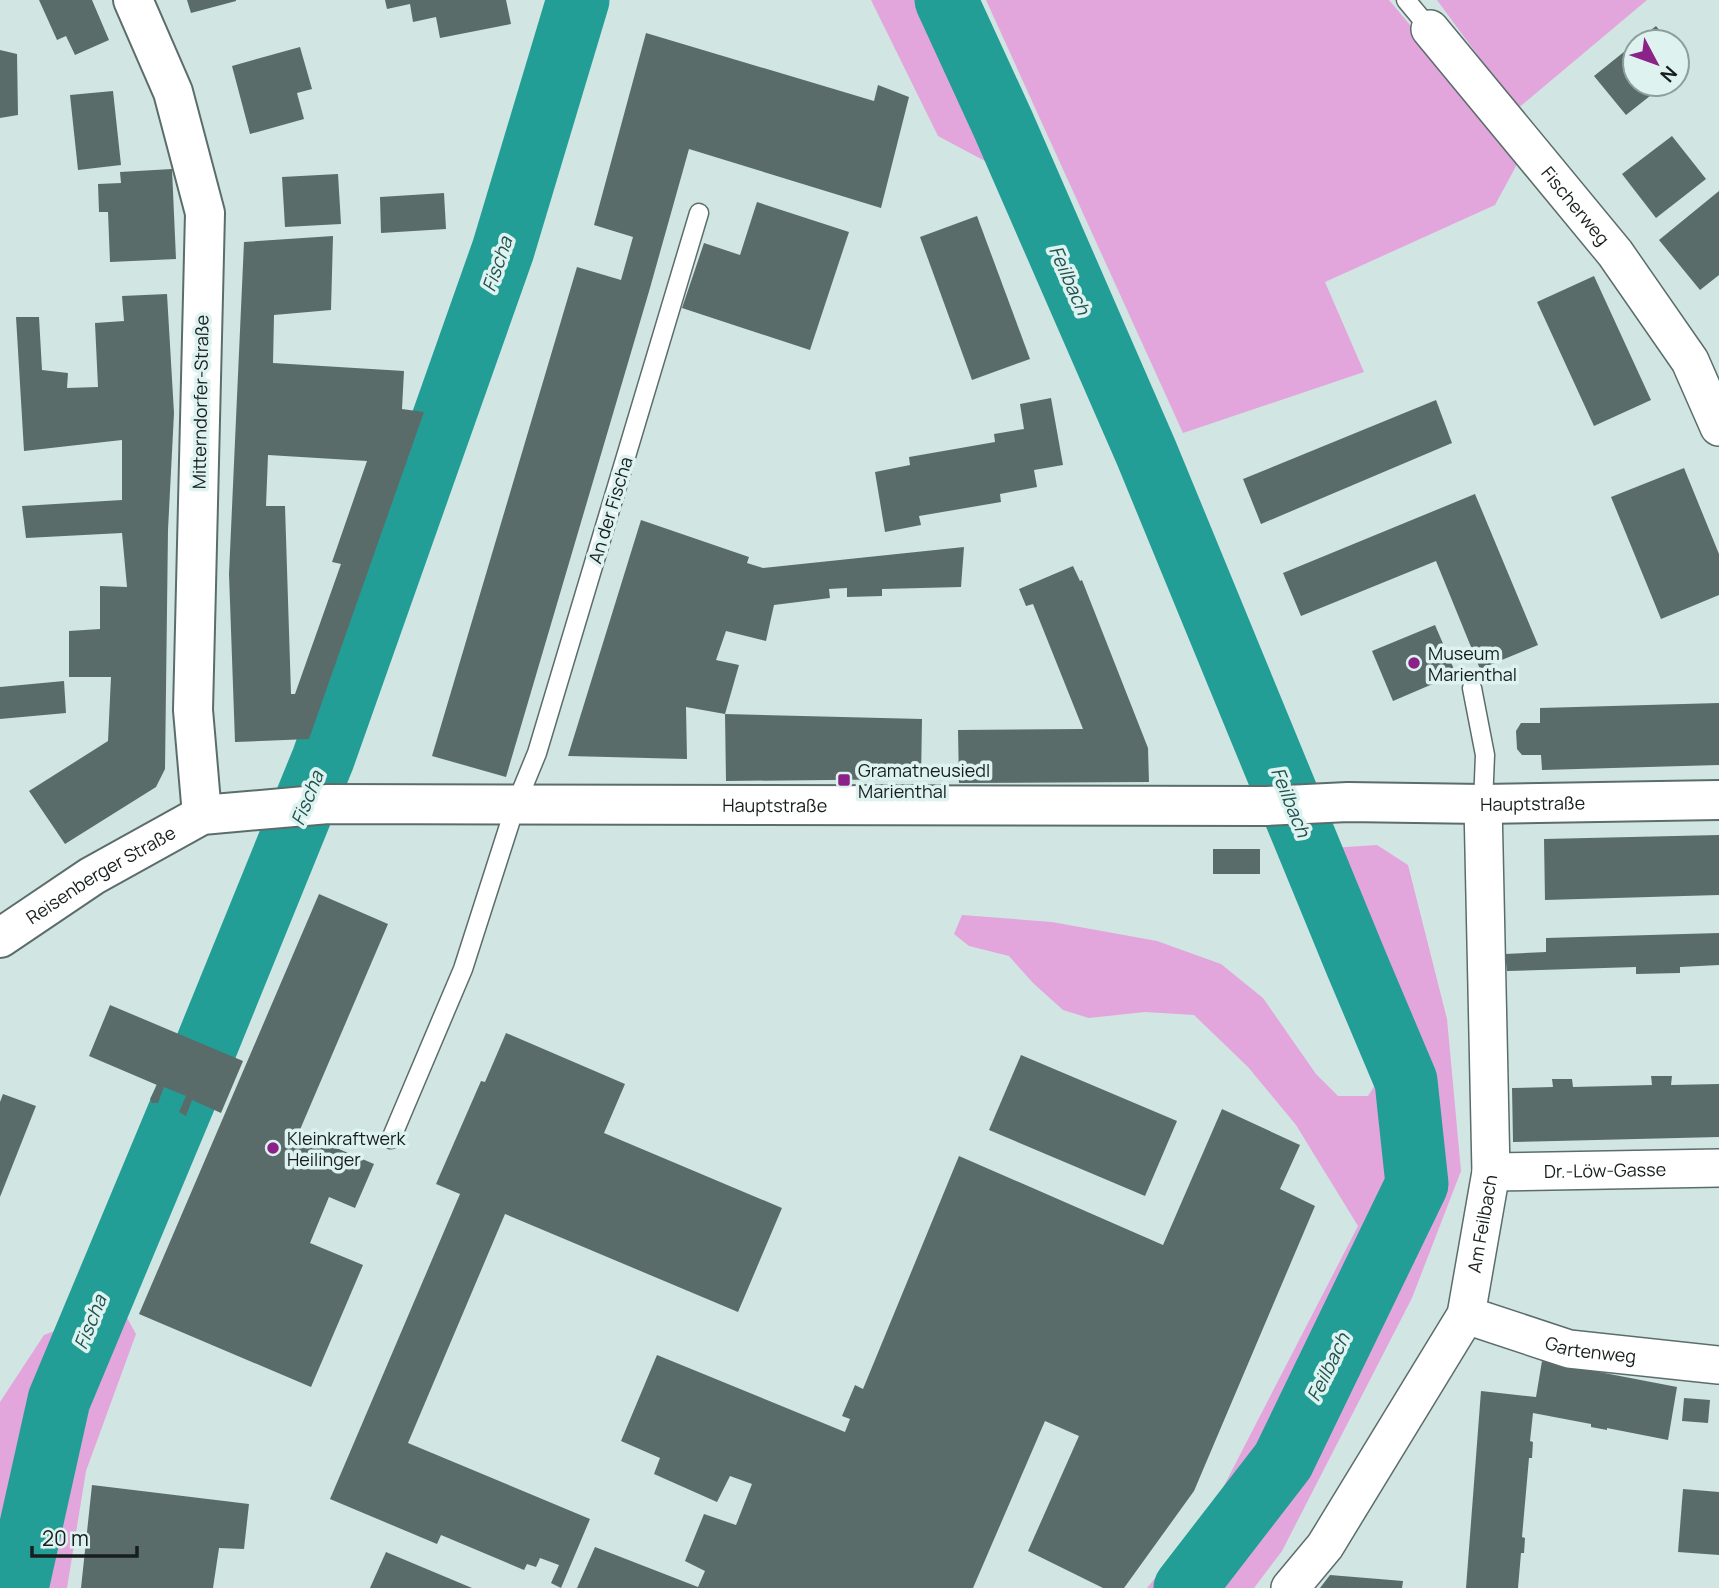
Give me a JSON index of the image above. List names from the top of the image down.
{
  "streets": {
    "main road": ["Mitterndorfer-Straße", "Hauptstraße", "Reisenberger Straße"],
    "street": [
      "Fischerweg",
      "Dr.-Löw-Gasse",
      "Am Feilbach",
      "Gartenweg"
    ],
    "lane": ["An der Fischa"]
  },
  "crossings": [
    ["Mitterndorfer-Straße", "Hauptstraße"],
    ["Mitterndorfer-Straße", "Reisenberger Straße"],
    ["An der Fischa", "Hauptstraße"],
    ["Hauptstraße", "Reisenberger Straße"],
    ["Hauptstraße", "Am Feilbach"],
    ["Dr.-Löw-Gasse", "Am Feilbach"],
    ["Am Feilbach", "Gartenweg"]
  ],
  "water": ["Fischa", "Feilbach"],
  "places": {
    "other": ["Museum Marienthal", "Kleinkraftwerk Heilinger"],
    "transit": ["Gramatneusiedl Marienthal"]
  },
  "scale_bar": "20 m",
  "north": "bottom right"
}
